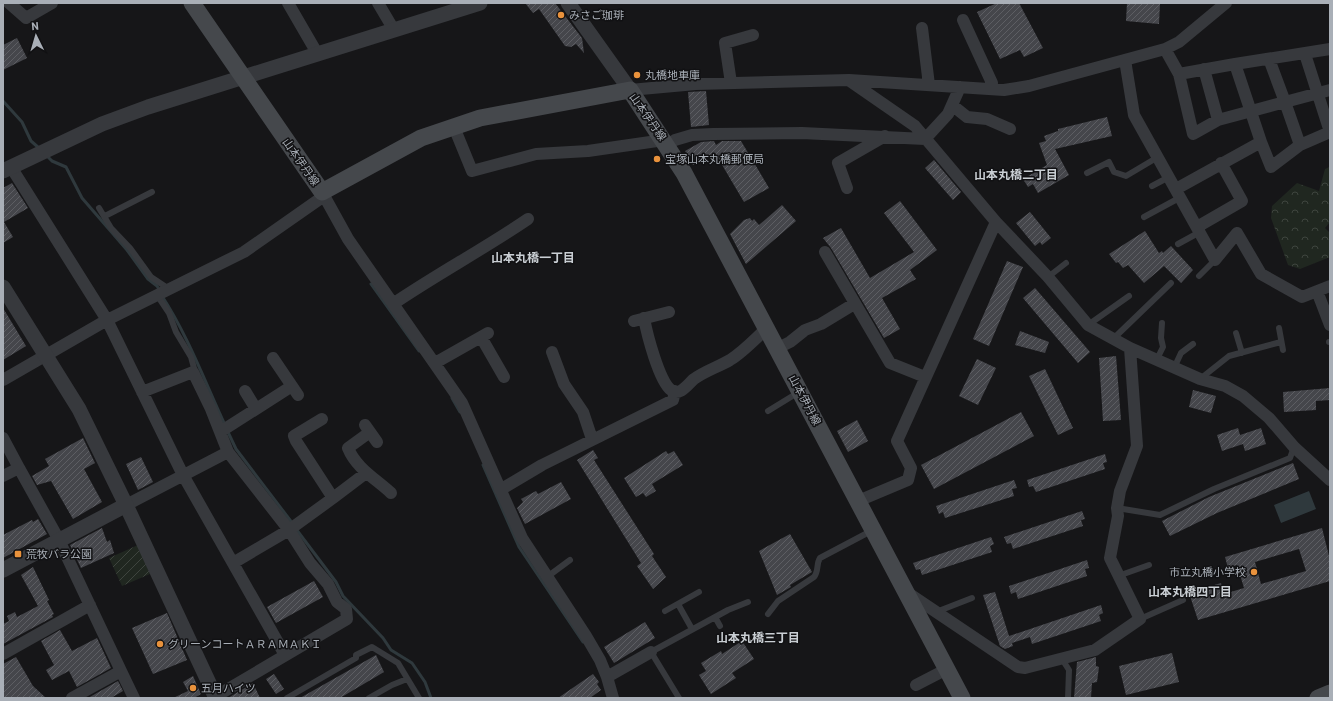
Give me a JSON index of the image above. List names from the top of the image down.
{
  "streets": {
    "main road": ["山本伊丹線"]
  },
  "districts": [
    "山本丸橋二丁目",
    "山本丸橋一丁目",
    "山本丸橋四丁目",
    "山本丸橋三丁目"
  ],
  "places": {
    "other": [
      "みさご珈琲",
      "丸橋地車庫",
      "宝塚山本丸橋郵便局",
      "市立丸橋小学校",
      "グリーンコートＡＲＡＭＡＫＩ",
      "五月ハイツ"
    ],
    "transit": ["荒牧バラ公園"]
  },
  "north": "top"
}
